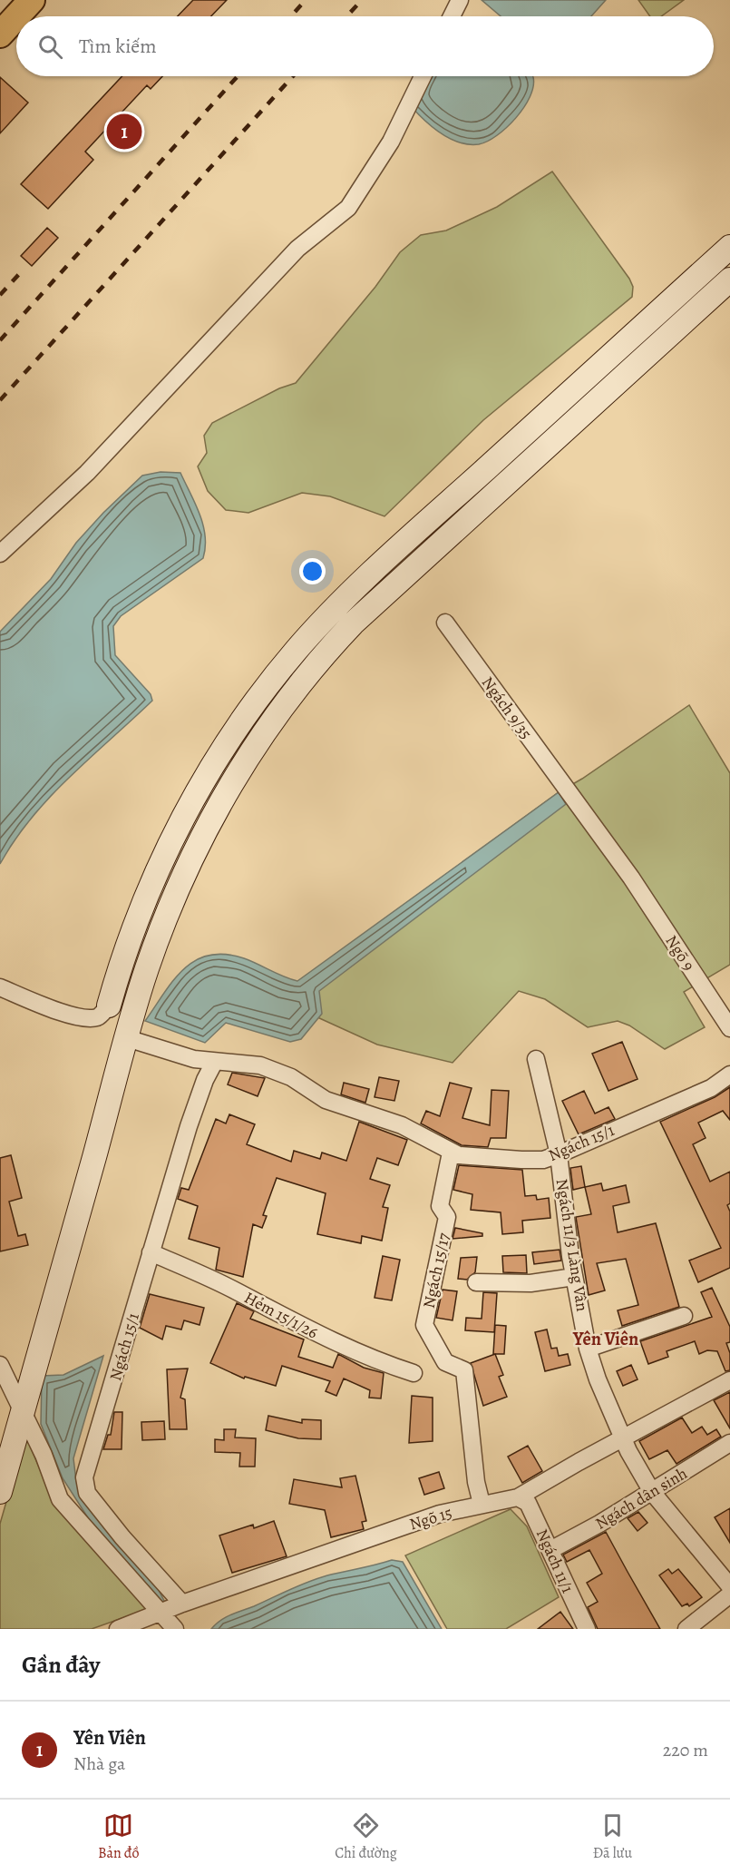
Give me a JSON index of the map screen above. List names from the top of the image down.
{
  "streets": {
    "street": [
      "Ngách 9/35",
      "Ngõ 9",
      "Ngách 15/1",
      "Ngách 11/3 Làng Vân",
      "Ngách 15/17",
      "Hẻm 15/1/26",
      "Ngách dân sinh",
      "Ngõ 15",
      "Ngách 11/1"
    ]
  },
  "crossings": [
    ["Ngách 9/35", "Ngõ 9"],
    ["Ngách 15/1", "Ngách 11/3 Làng Vân"],
    ["Ngách 15/1", "Ngách 15/17"],
    ["Ngách 15/1", "Hẻm 15/1/26"],
    ["Ngách 15/1", "Ngõ 15"],
    ["Ngách 11/3 Làng Vân", "Ngách dân sinh"],
    ["Ngách 11/3 Làng Vân", "Ngõ 15"],
    ["Ngách 15/17", "Ngõ 15"],
    ["Ngách dân sinh", "Ngách 11/1"],
    ["Ngõ 15", "Ngách 11/1"]
  ],
  "districts": ["Yên Viên"],
  "page": {
    "search": "Tìm kiếm",
    "pins": "1",
    "heading": "Gần đây",
    "list": [
      {
        "mark": "1",
        "name": "Yên Viên",
        "note": "Nhà ga",
        "value": "220 m"
      }
    ],
    "nav": ["Bản đồ", "Chỉ đường", "Đã lưu"]
  }
}
